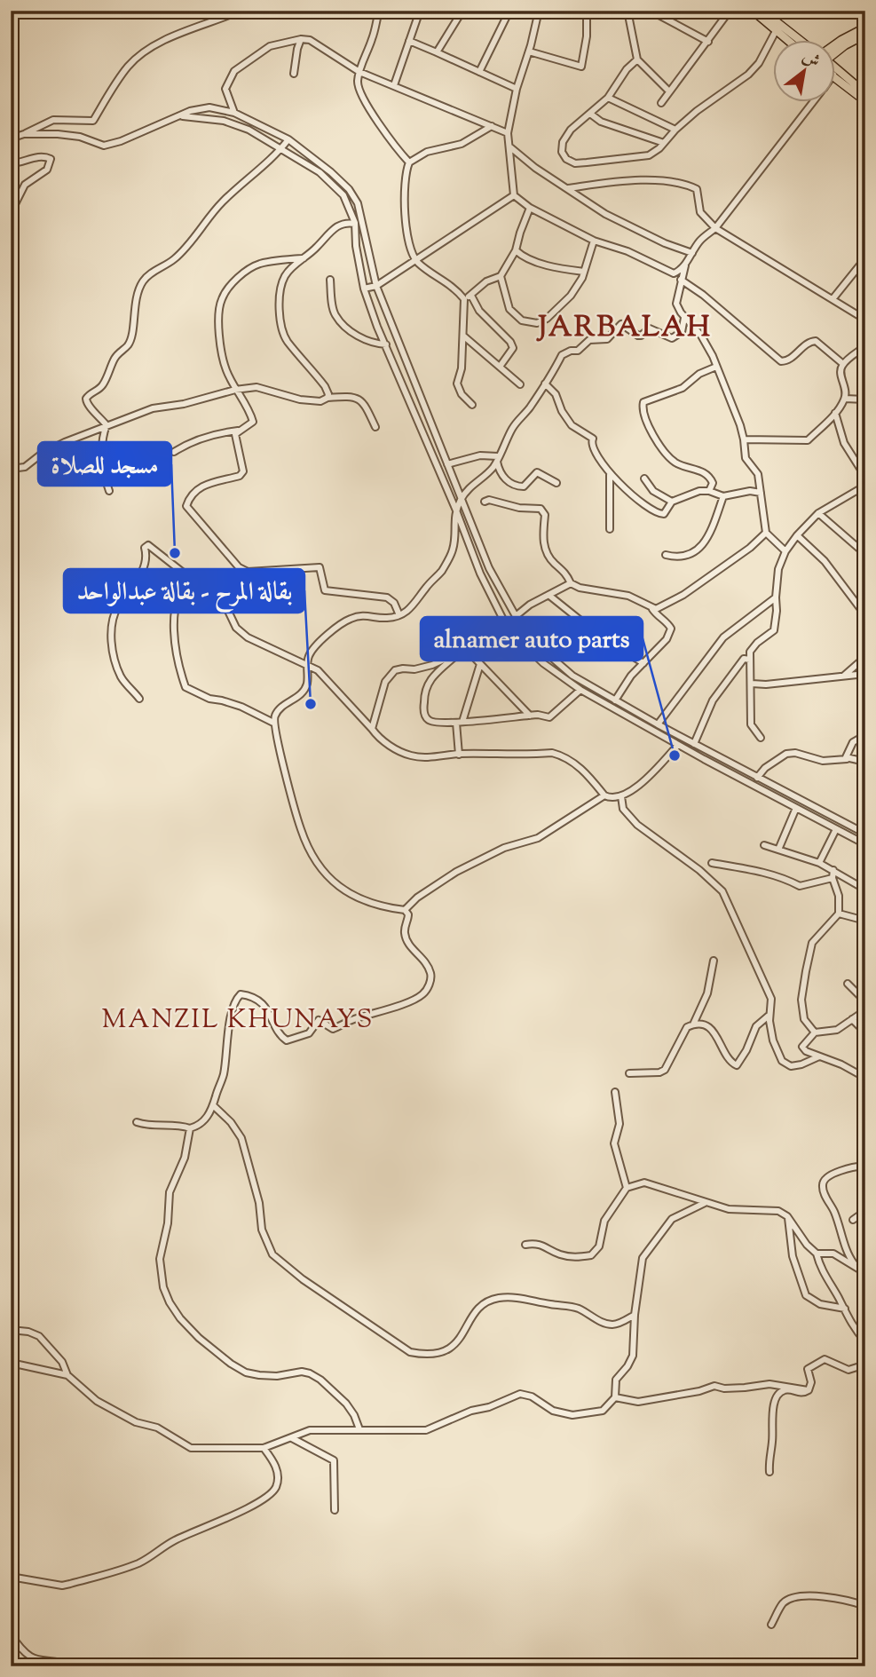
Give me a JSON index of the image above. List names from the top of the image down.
{
  "districts": ["JARBALAH", "MANZIL KHUNAYS"],
  "places": ["مسجد للصلاة", "بقالة المرح - بقالة عبدالواحد", "alnamer auto parts"],
  "north": "top right"
}
